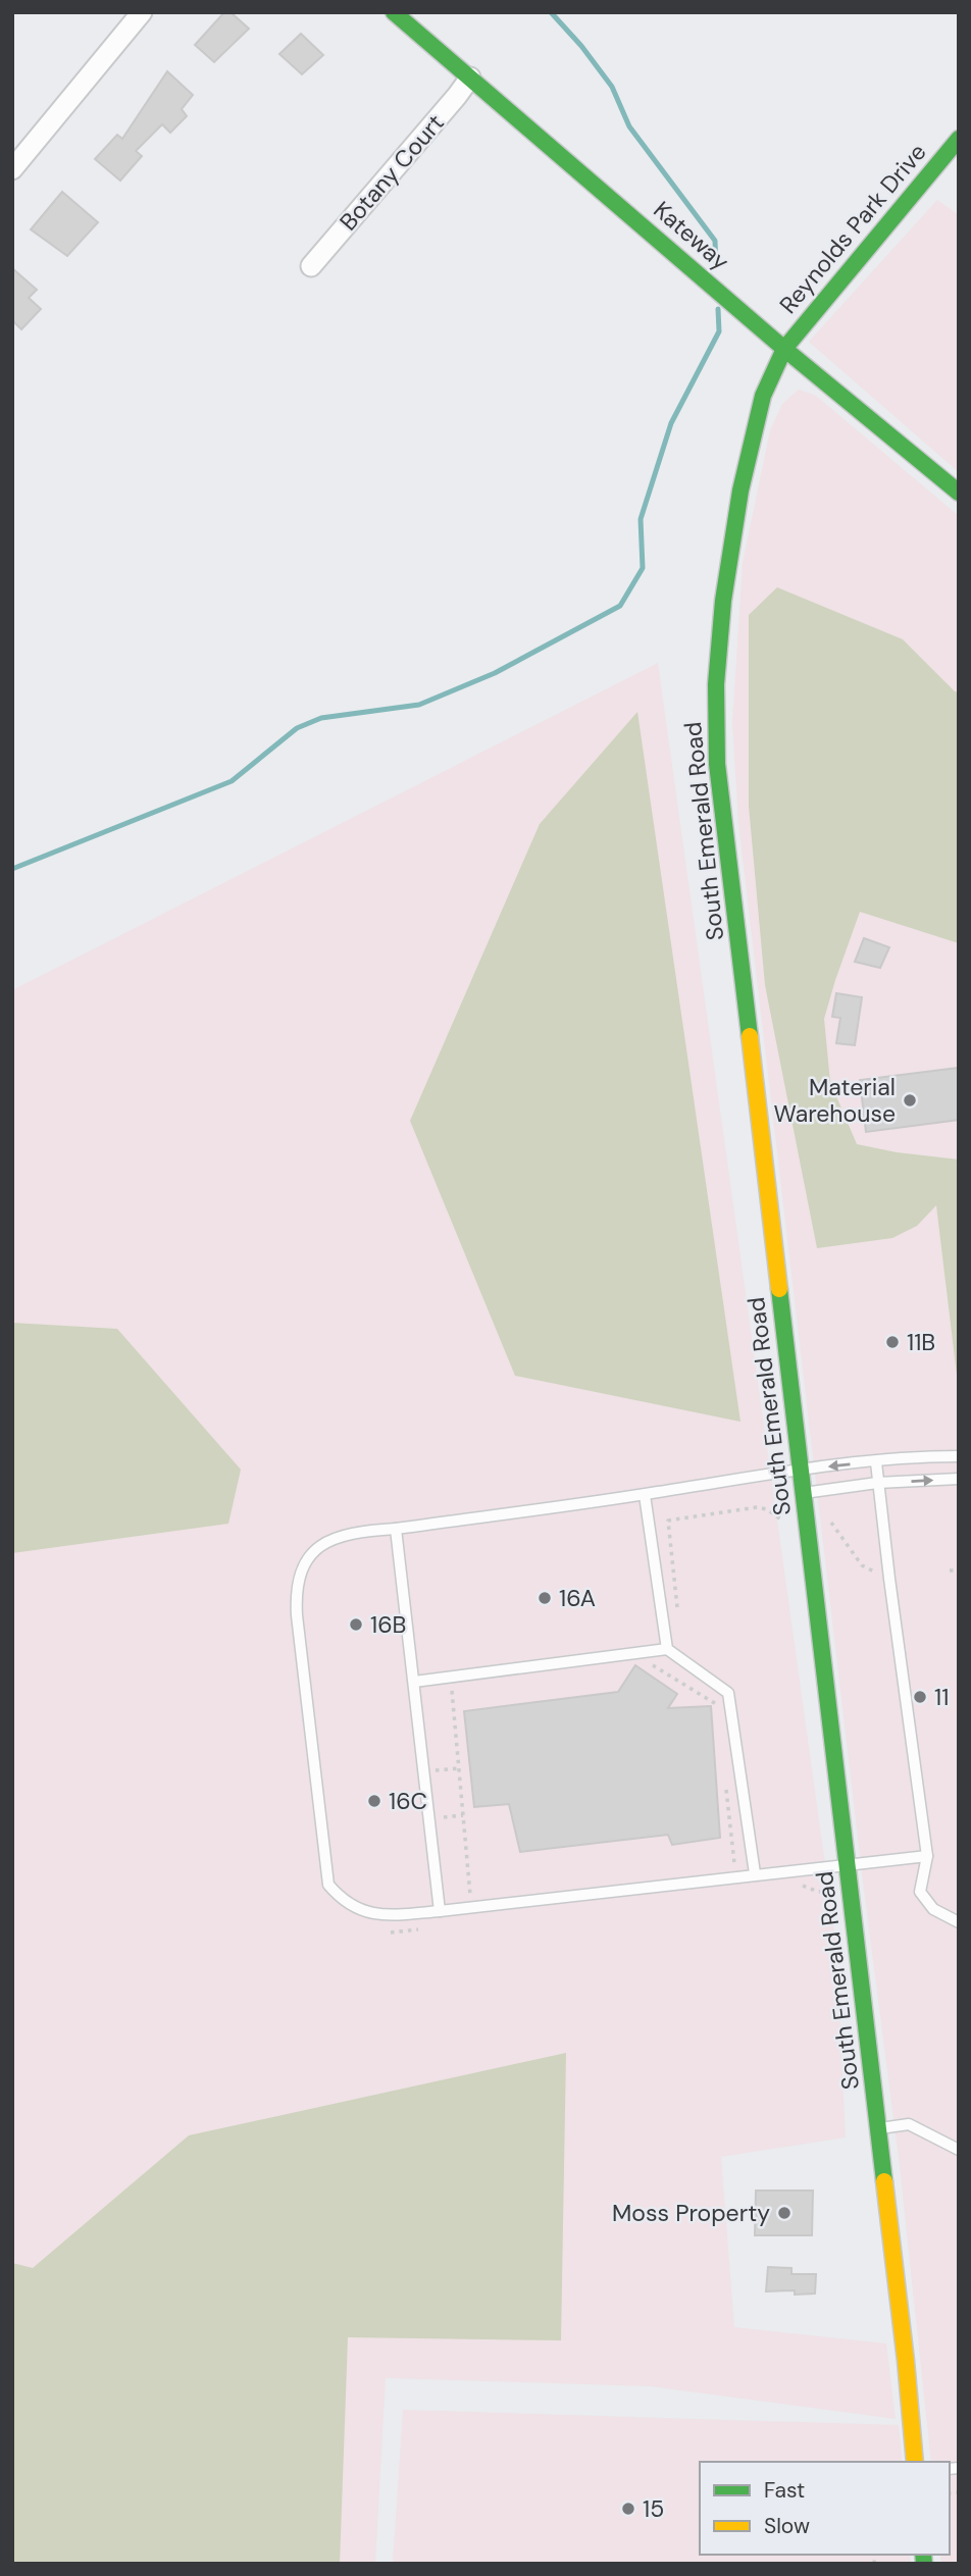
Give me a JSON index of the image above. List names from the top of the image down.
{
  "streets": {
    "street": [
      "Botany Court",
      "Reynolds Park Drive",
      "Kateway",
      "South Emerald Road"
    ]
  },
  "crossings": [
    ["Botany Court", "Kateway"],
    ["Reynolds Park Drive", "Kateway"],
    ["Reynolds Park Drive", "South Emerald Road"],
    ["Kateway", "South Emerald Road"]
  ],
  "places": [
    "Material Warehouse",
    "11B",
    "16A",
    "16B",
    "11",
    "16C",
    "Moss Property",
    "15"
  ],
  "legend": ["Fast", "Slow"]
}
